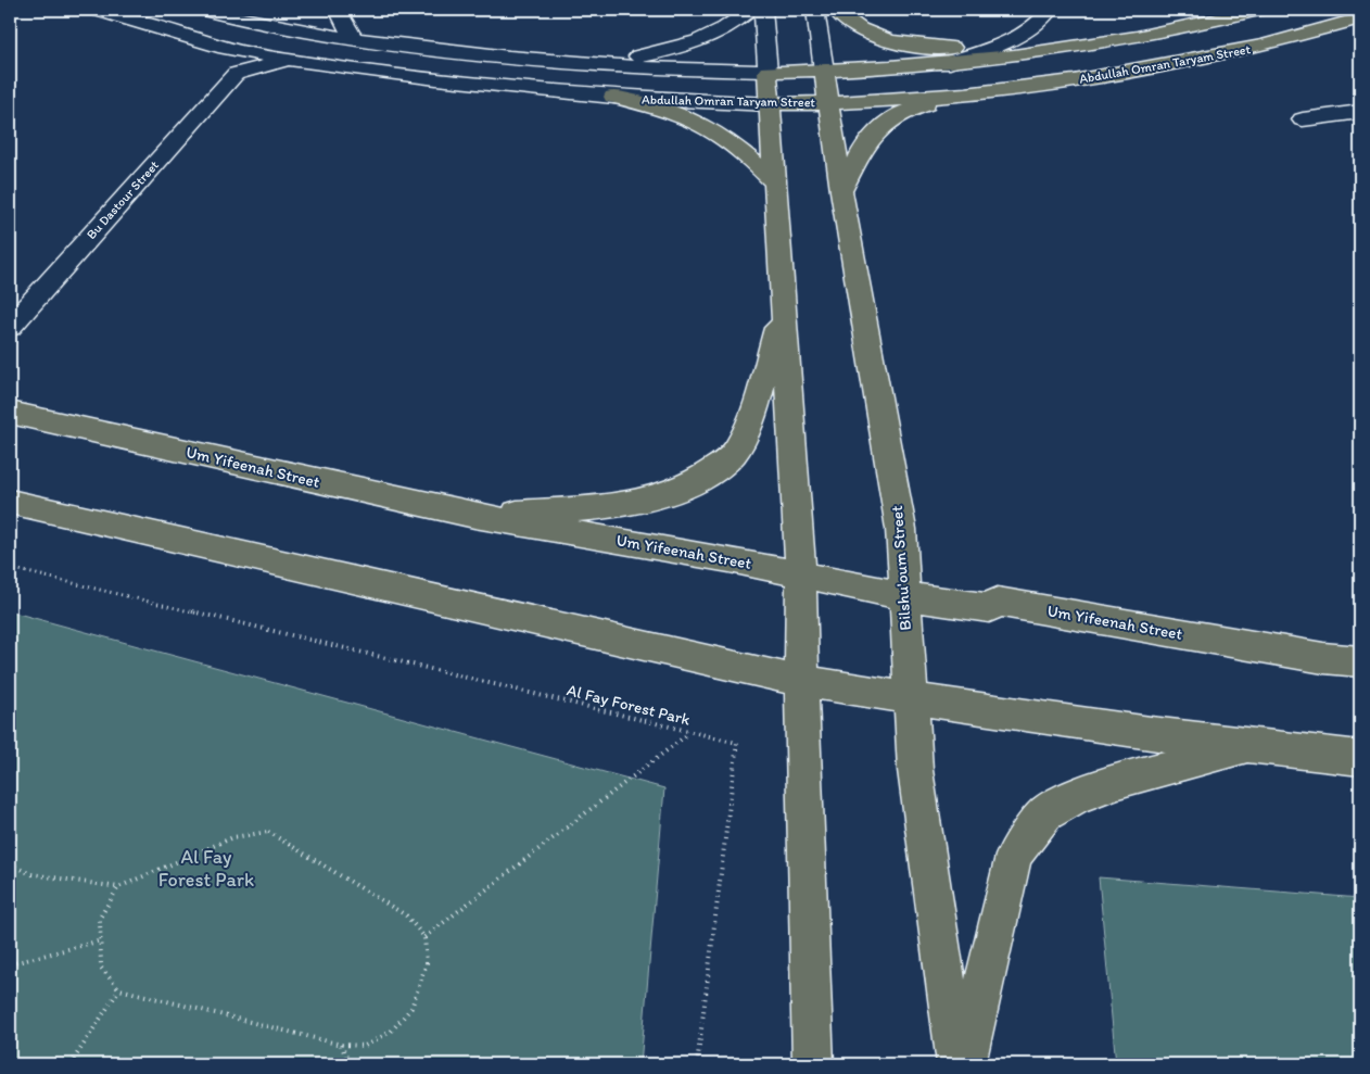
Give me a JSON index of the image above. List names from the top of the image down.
{
  "streets": {
    "main road": ["Abdullah Omran Taryam Street", "Um Yifeenah Street", "Bilshu'oum Street"],
    "street": ["Bu Dastour Street"],
    "path": ["Al Fay Forest Park"]
  },
  "crossings": [
    ["Abdullah Omran Taryam Street", "Bilshu'oum Street"],
    ["Um Yifeenah Street", "Bilshu'oum Street"]
  ],
  "parks": ["Al Fay Forest Park"]
}
